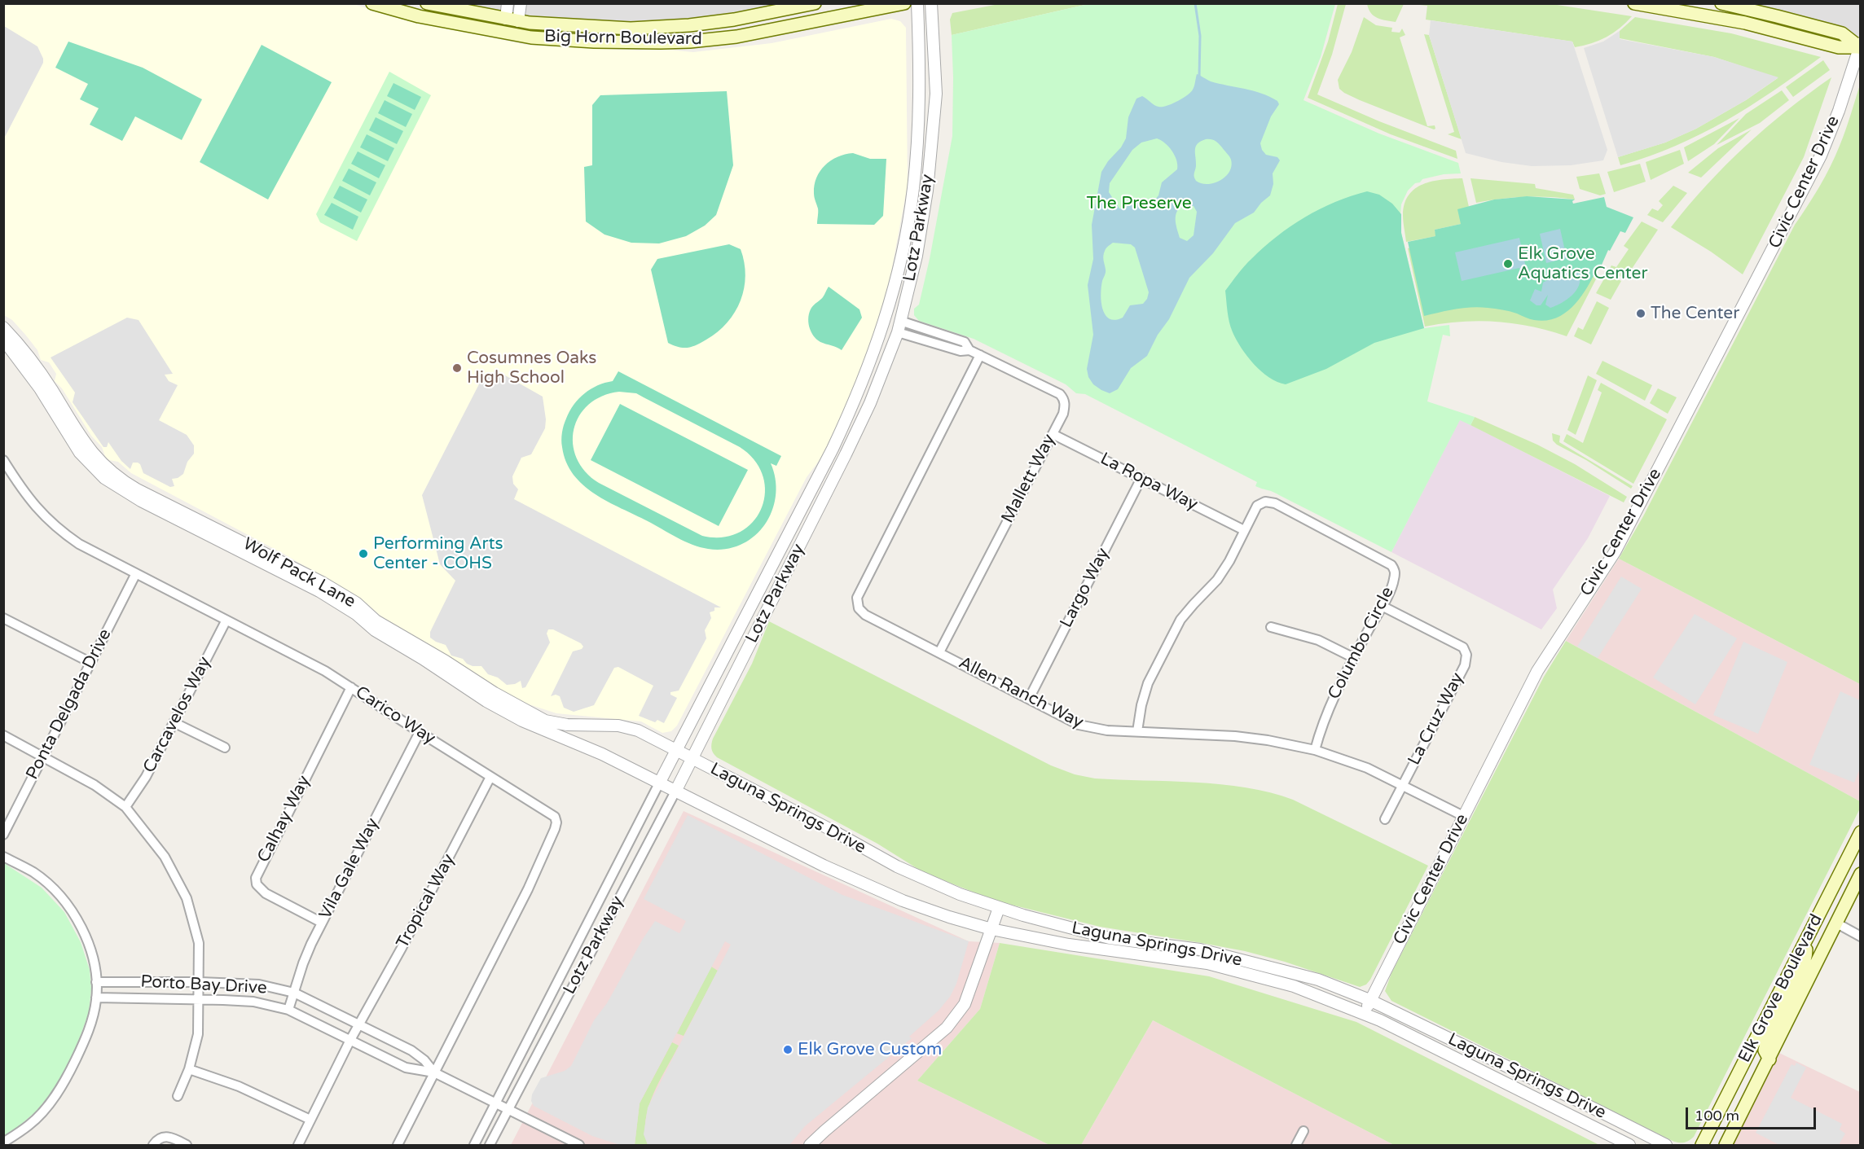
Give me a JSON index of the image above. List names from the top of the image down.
{
  "streets": {
    "main road": ["Big Horn Boulevard", "Elk Grove Boulevard"],
    "street": [
      "Civic Center Drive",
      "Lotz Parkway",
      "Mallett Way",
      "La Ropa Way",
      "Wolf Pack Lane",
      "Largo Way",
      "Columbo Circle",
      "Allen Ranch Way",
      "Ponta Delgada Drive",
      "Carcavelos Way",
      "Carico Way",
      "La Cruz Way",
      "Laguna Springs Drive",
      "Calhay Way",
      "Vila Gale Way",
      "Tropical Way",
      "Porto Bay Drive"
    ]
  },
  "crossings": [
    ["Civic Center Drive", "Allen Ranch Way"],
    ["Civic Center Drive", "Laguna Springs Drive"],
    ["Lotz Parkway", "Mallett Way"],
    ["Lotz Parkway", "Wolf Pack Lane"],
    ["Lotz Parkway", "Laguna Springs Drive"],
    ["Lotz Parkway", "Porto Bay Drive"],
    ["Mallett Way", "La Ropa Way"],
    ["Mallett Way", "Allen Ranch Way"],
    ["La Ropa Way", "Largo Way"],
    ["La Ropa Way", "Columbo Circle"],
    ["Wolf Pack Lane", "Laguna Springs Drive"],
    ["Largo Way", "Allen Ranch Way"],
    ["Columbo Circle", "Allen Ranch Way"],
    ["Columbo Circle", "La Cruz Way"],
    ["Allen Ranch Way", "La Cruz Way"],
    ["Ponta Delgada Drive", "Carico Way"],
    ["Carcavelos Way", "Carico Way"],
    ["Carico Way", "Calhay Way"],
    ["Carico Way", "Vila Gale Way"],
    ["Carico Way", "Tropical Way"],
    ["Carico Way", "Porto Bay Drive"],
    ["Calhay Way", "Vila Gale Way"],
    ["Vila Gale Way", "Porto Bay Drive"],
    ["Tropical Way", "Porto Bay Drive"]
  ],
  "parks": ["The Preserve"],
  "places": [
    "Elk Grove Aquatics Center",
    "The Center",
    "Cosumnes Oaks High School",
    "Performing Arts Center - COHS",
    "Elk Grove Custom"
  ],
  "scale_bar": "100 m"
}
